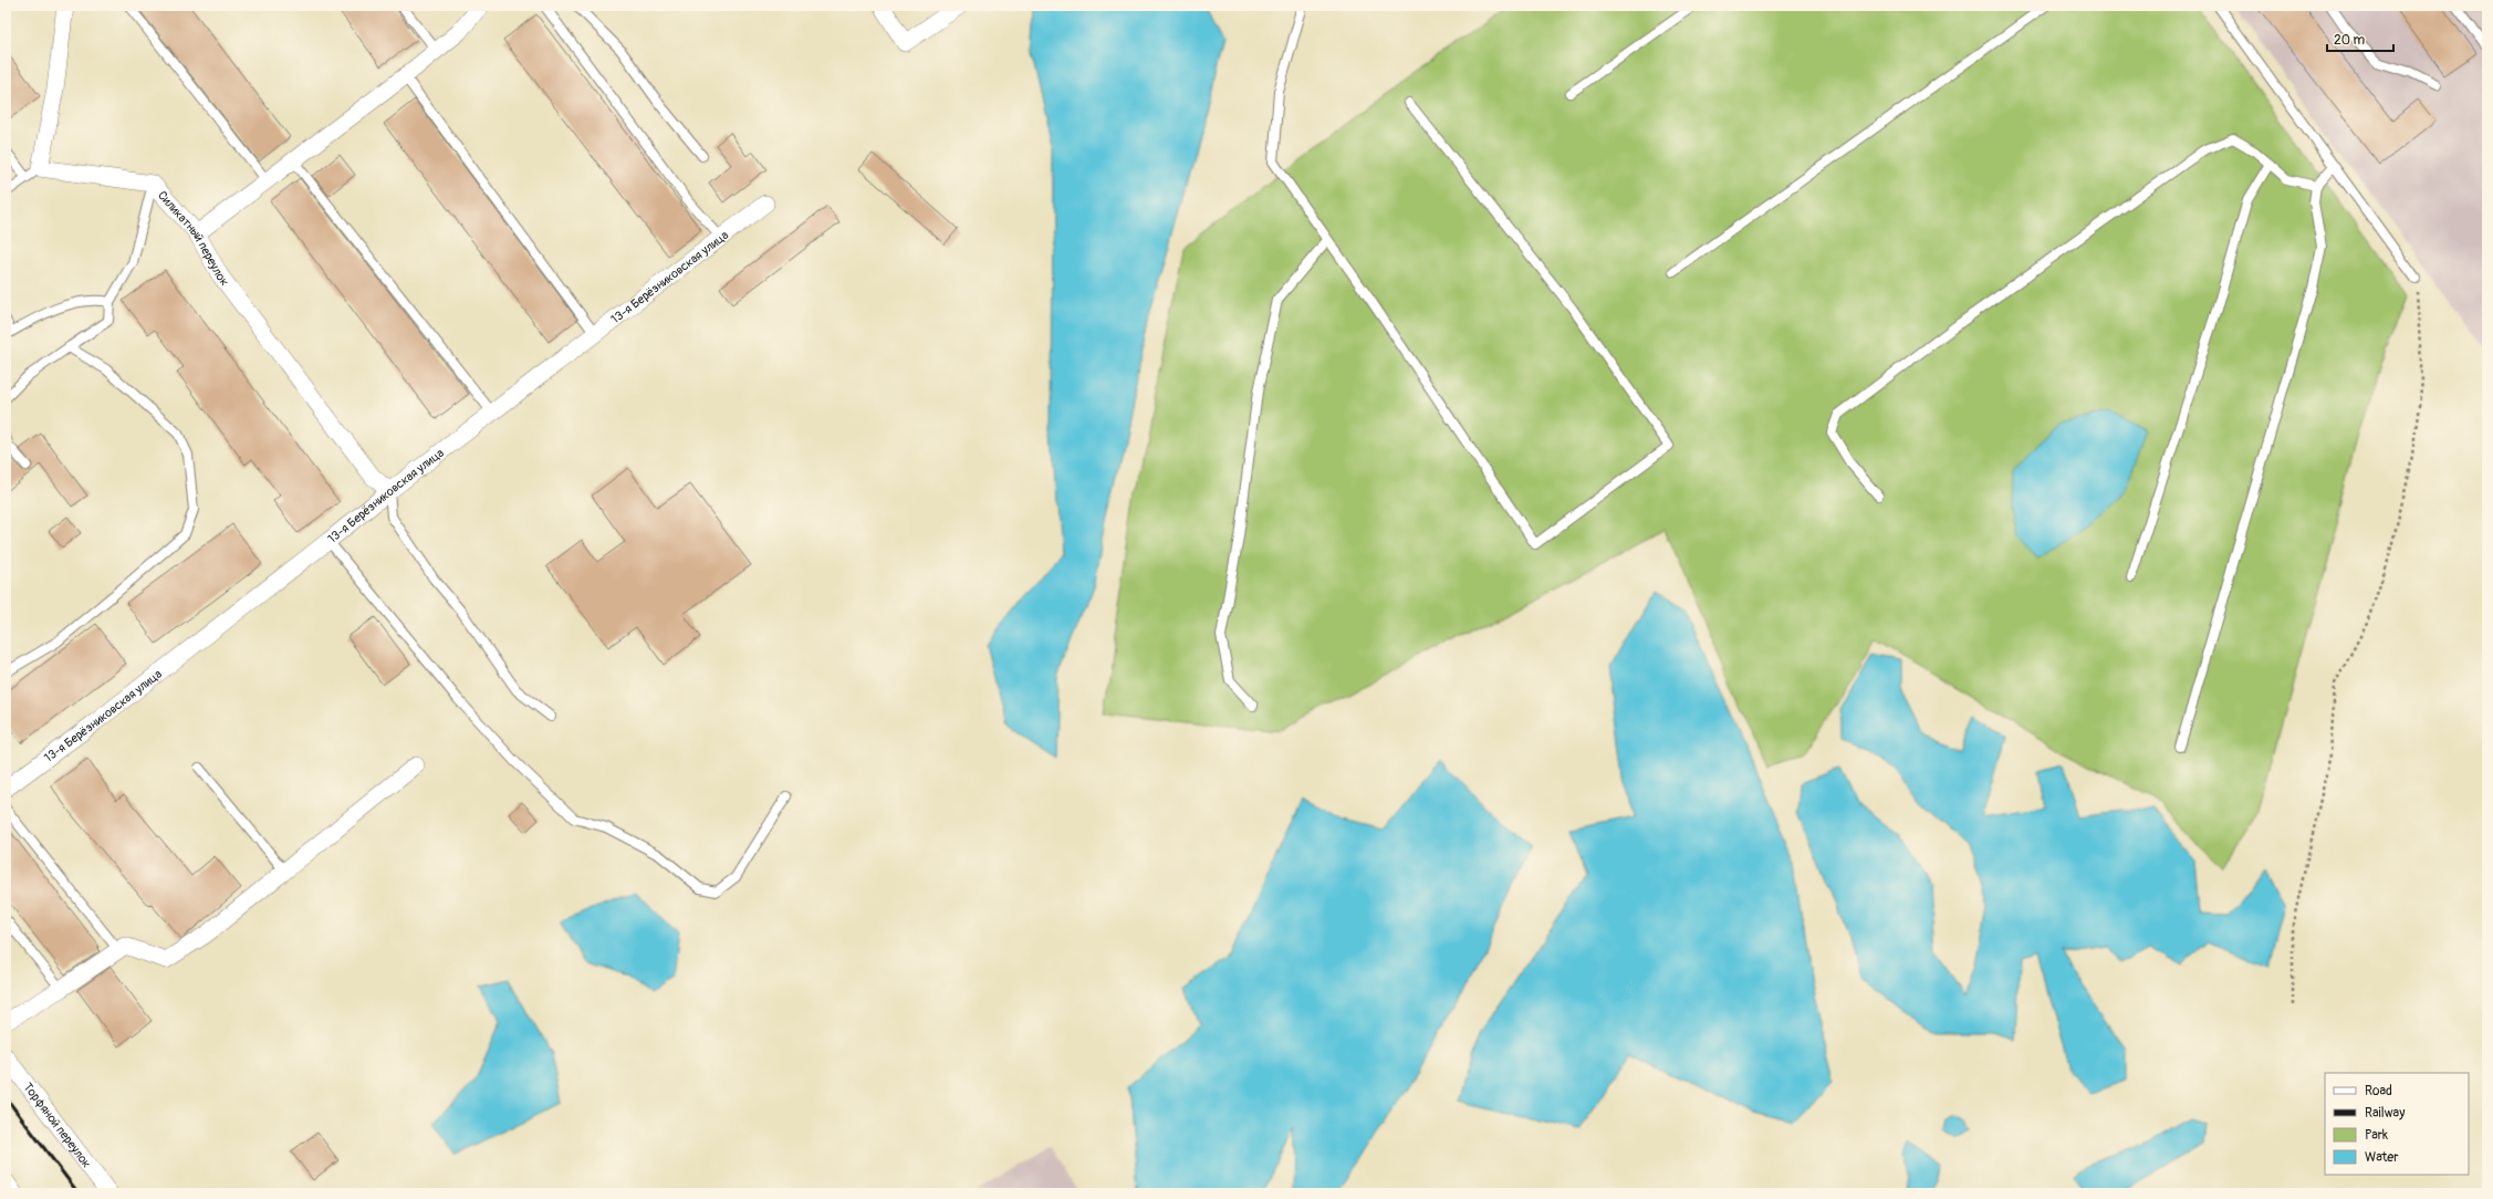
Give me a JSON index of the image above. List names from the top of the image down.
{
  "streets": {
    "street": ["Силикатный переулок", "13-я Берёзниковская улица", "Торфяной переулок"]
  },
  "crossings": [
    ["Силикатный переулок", "13-я Берёзниковская улица"]
  ],
  "legend": [
    "Road",
    "Railway",
    "Park",
    "Water"
  ],
  "scale_bar": "20 m"
}
